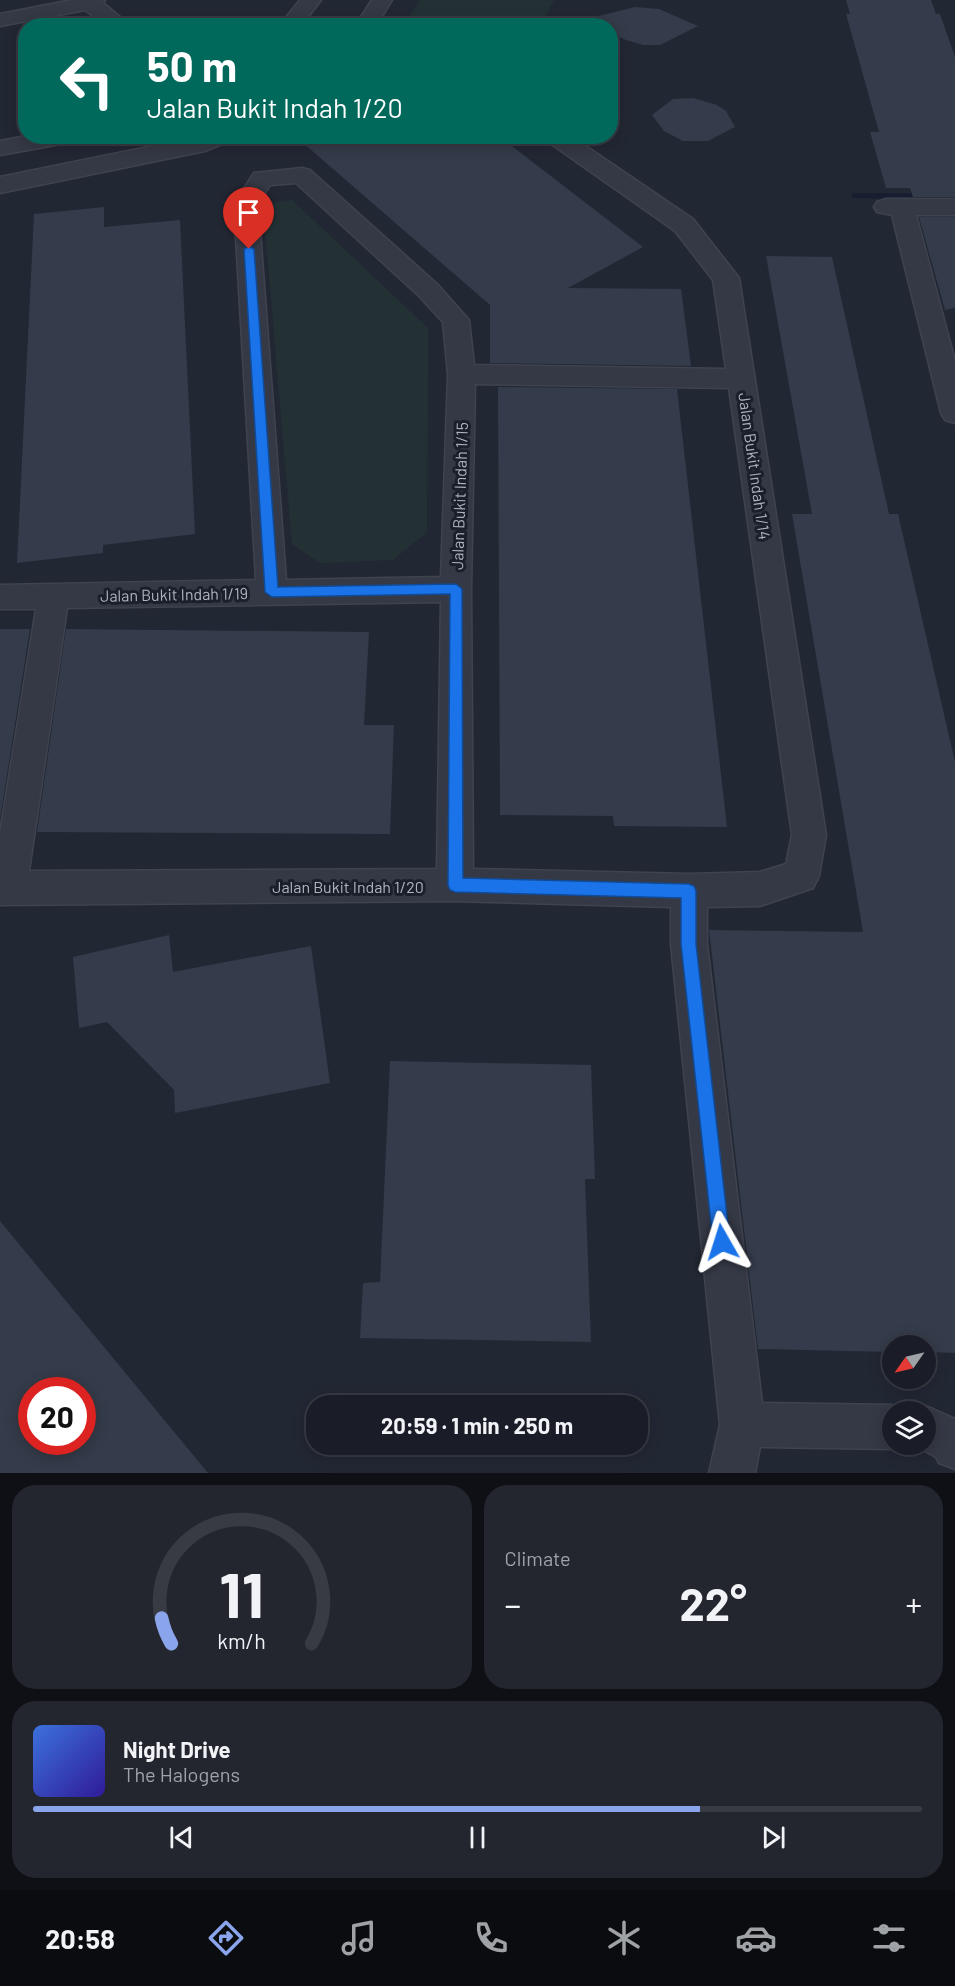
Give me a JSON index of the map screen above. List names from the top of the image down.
{
  "streets": {
    "street": [
      "Jalan Bukit Indah 1/14",
      "Jalan Bukit Indah 1/15",
      "Jalan Bukit Indah 1/19",
      "Jalan Bukit Indah 1/20"
    ]
  },
  "crossings": [
    ["Jalan Bukit Indah 1/14", "Jalan Bukit Indah 1/20"],
    ["Jalan Bukit Indah 1/15", "Jalan Bukit Indah 1/19"],
    ["Jalan Bukit Indah 1/15", "Jalan Bukit Indah 1/20"]
  ],
  "north": "bottom left",
  "page": {
    "turn": ["50 m", "Jalan Bukit Indah 1/20"],
    "limit": "20",
    "trip": "20:59 · 1 min · 250 m",
    "tile": "Climate",
    "heat": ["−", "22°", "+"],
    "song": ["Night Drive", "The Halogens"],
    "tabs": "20:58",
    "gauge": ["11", "km/h"]
  }
}
